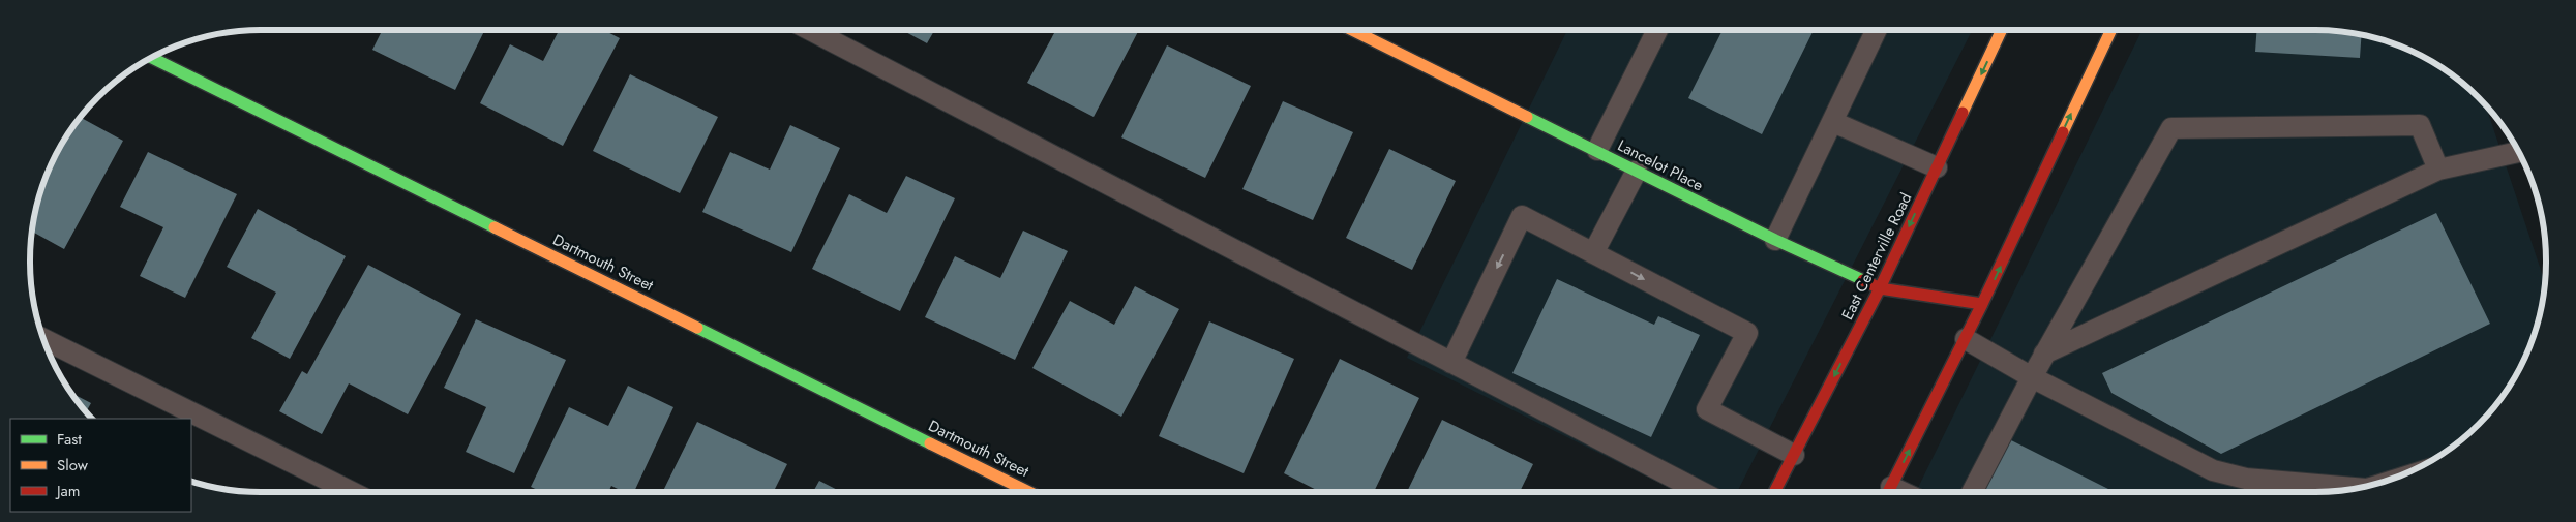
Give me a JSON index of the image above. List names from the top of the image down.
{
  "streets": {
    "street": ["Lancelot Place", "East Centerville Road", "Dartmouth Street"]
  },
  "crossings": [
    ["Lancelot Place", "East Centerville Road"]
  ],
  "legend": ["Fast", "Slow", "Jam"]
}
